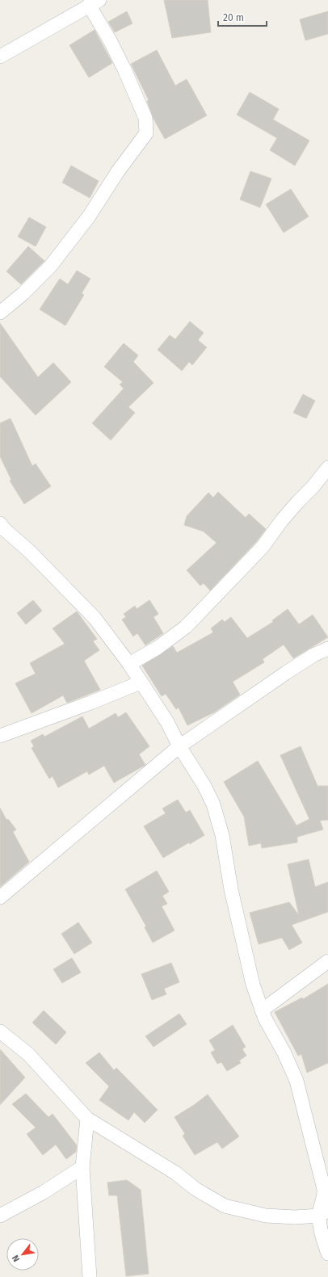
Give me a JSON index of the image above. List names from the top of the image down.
{
  "scale_bar": "20 m",
  "north": "bottom left"
}
